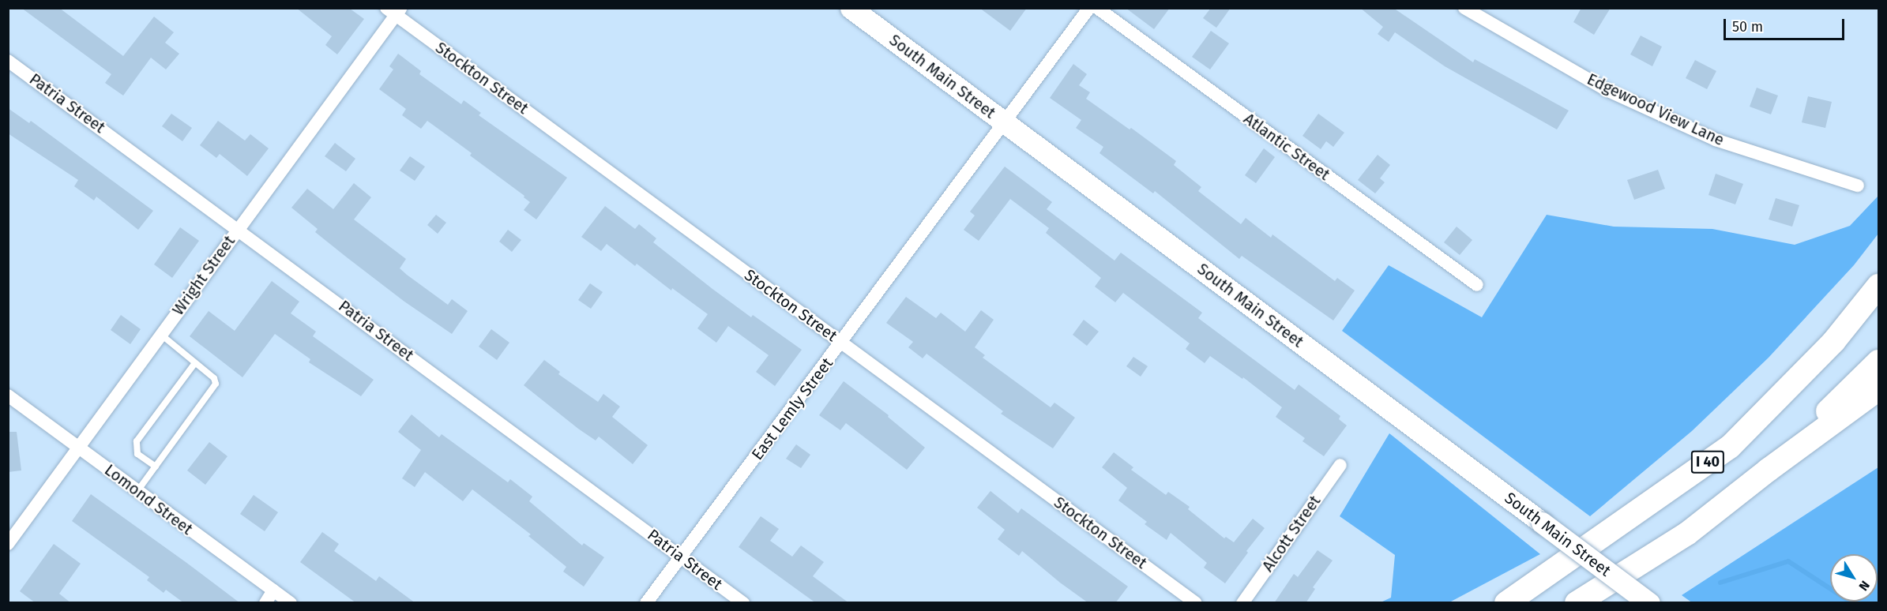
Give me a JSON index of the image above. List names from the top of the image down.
{
  "streets": {
    "highway": ["I 40"],
    "main road": ["South Main Street"],
    "street": [
      "Stockton Street",
      "Patria Street",
      "Edgewood View Lane",
      "Atlantic Street",
      "Wright Street",
      "East Lemly Street",
      "Lomond Street",
      "Alcott Street"
    ]
  },
  "crossings": [
    ["South Main Street", "East Lemly Street"],
    ["Stockton Street", "Wright Street"],
    ["Stockton Street", "East Lemly Street"],
    ["Patria Street", "Wright Street"],
    ["Patria Street", "East Lemly Street"],
    ["Wright Street", "Lomond Street"]
  ],
  "scale_bar": "50 m",
  "north": "bottom right"
}
